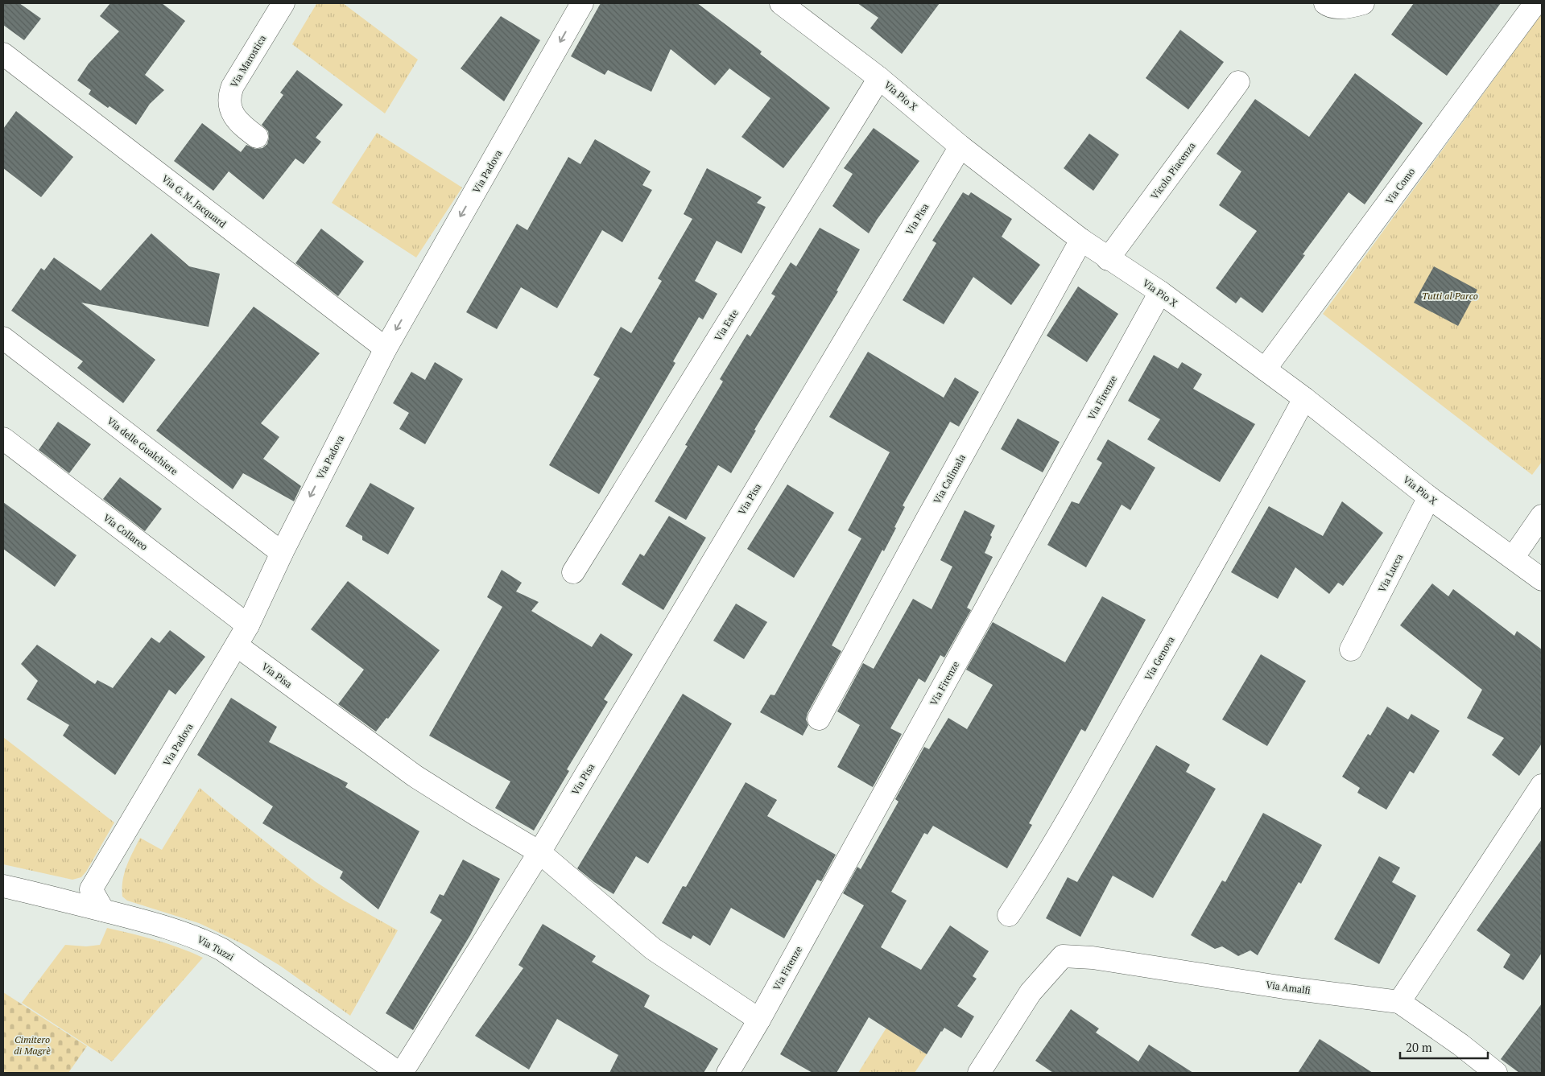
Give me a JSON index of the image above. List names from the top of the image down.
{
  "streets": {
    "street": [
      "Via Marostica",
      "Via Pio X",
      "Vicolo Piacenza",
      "Via Padova",
      "Via Como",
      "Via G. M. Jacquard",
      "Via Pisa",
      "Via Este",
      "Via Firenze",
      "Via delle Gualchiere",
      "Via Calimala",
      "Via Collareo",
      "Via Lucca",
      "Via Genova",
      "Via Tuzzi",
      "Via Amalfi"
    ]
  },
  "crossings": [
    ["Via Pio X", "Vicolo Piacenza"],
    ["Via Pio X", "Via Como"],
    ["Via Pio X", "Via Pisa"],
    ["Via Pio X", "Via Este"],
    ["Via Pio X", "Via Firenze"],
    ["Via Pio X", "Via Calimala"],
    ["Via Pio X", "Via Lucca"],
    ["Via Pio X", "Via Genova"],
    ["Via Padova", "Via G. M. Jacquard"],
    ["Via Padova", "Via Pisa"],
    ["Via Padova", "Via delle Gualchiere"],
    ["Via Padova", "Via Collareo"],
    ["Via Padova", "Via Tuzzi"],
    ["Via Pisa", "Via Firenze"],
    ["Via Pisa", "Via Tuzzi"]
  ],
  "one_way": ["Via Padova"],
  "parks": ["Tutti al Parco", "Cimitero di Magrè"],
  "scale_bar": "20 m"
}
